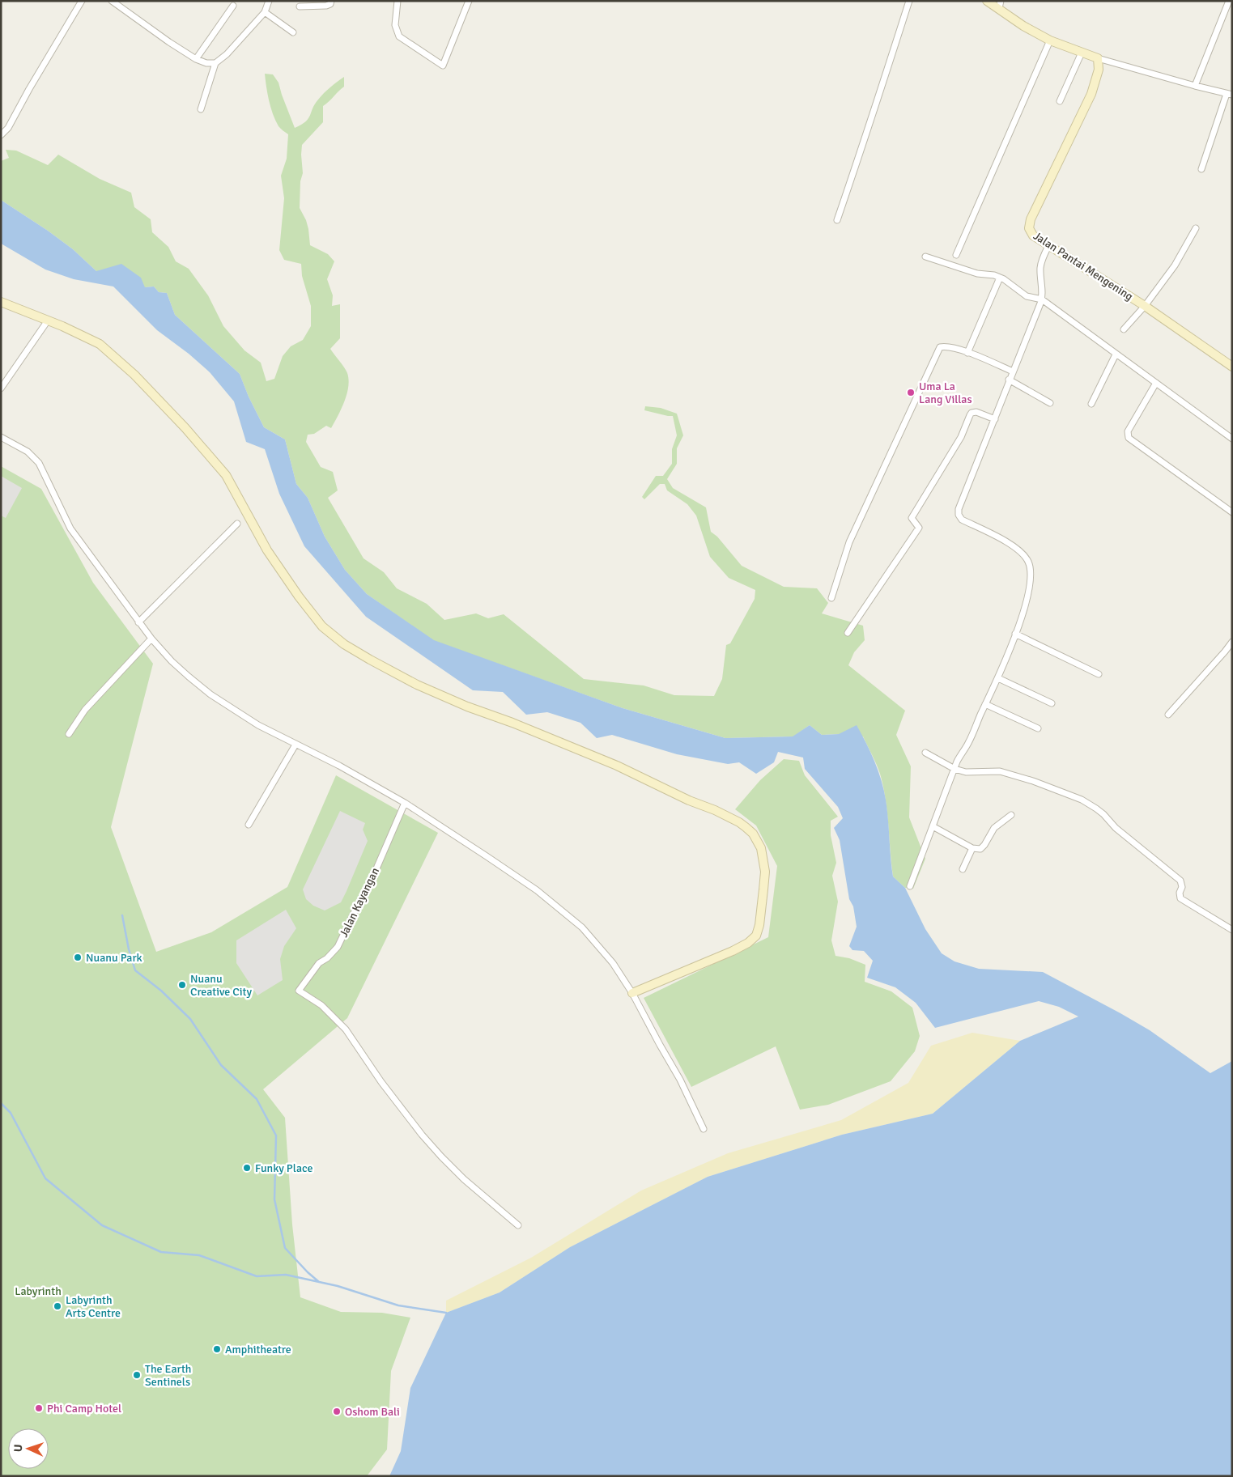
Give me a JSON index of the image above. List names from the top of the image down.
{
  "streets": {
    "street": ["Jalan Pantai Mengening", "Jalan Kayangan"]
  },
  "parks": ["Labyrinth"],
  "places": [
    "Uma La Lang Villas",
    "Nuanu Park",
    "Nuanu Creative City",
    "Funky Place",
    "Labyrinth Arts Centre",
    "Amphitheatre",
    "The Earth Sentinels",
    "Phi Camp Hotel",
    "Oshom Bali"
  ],
  "north": "left"
}
